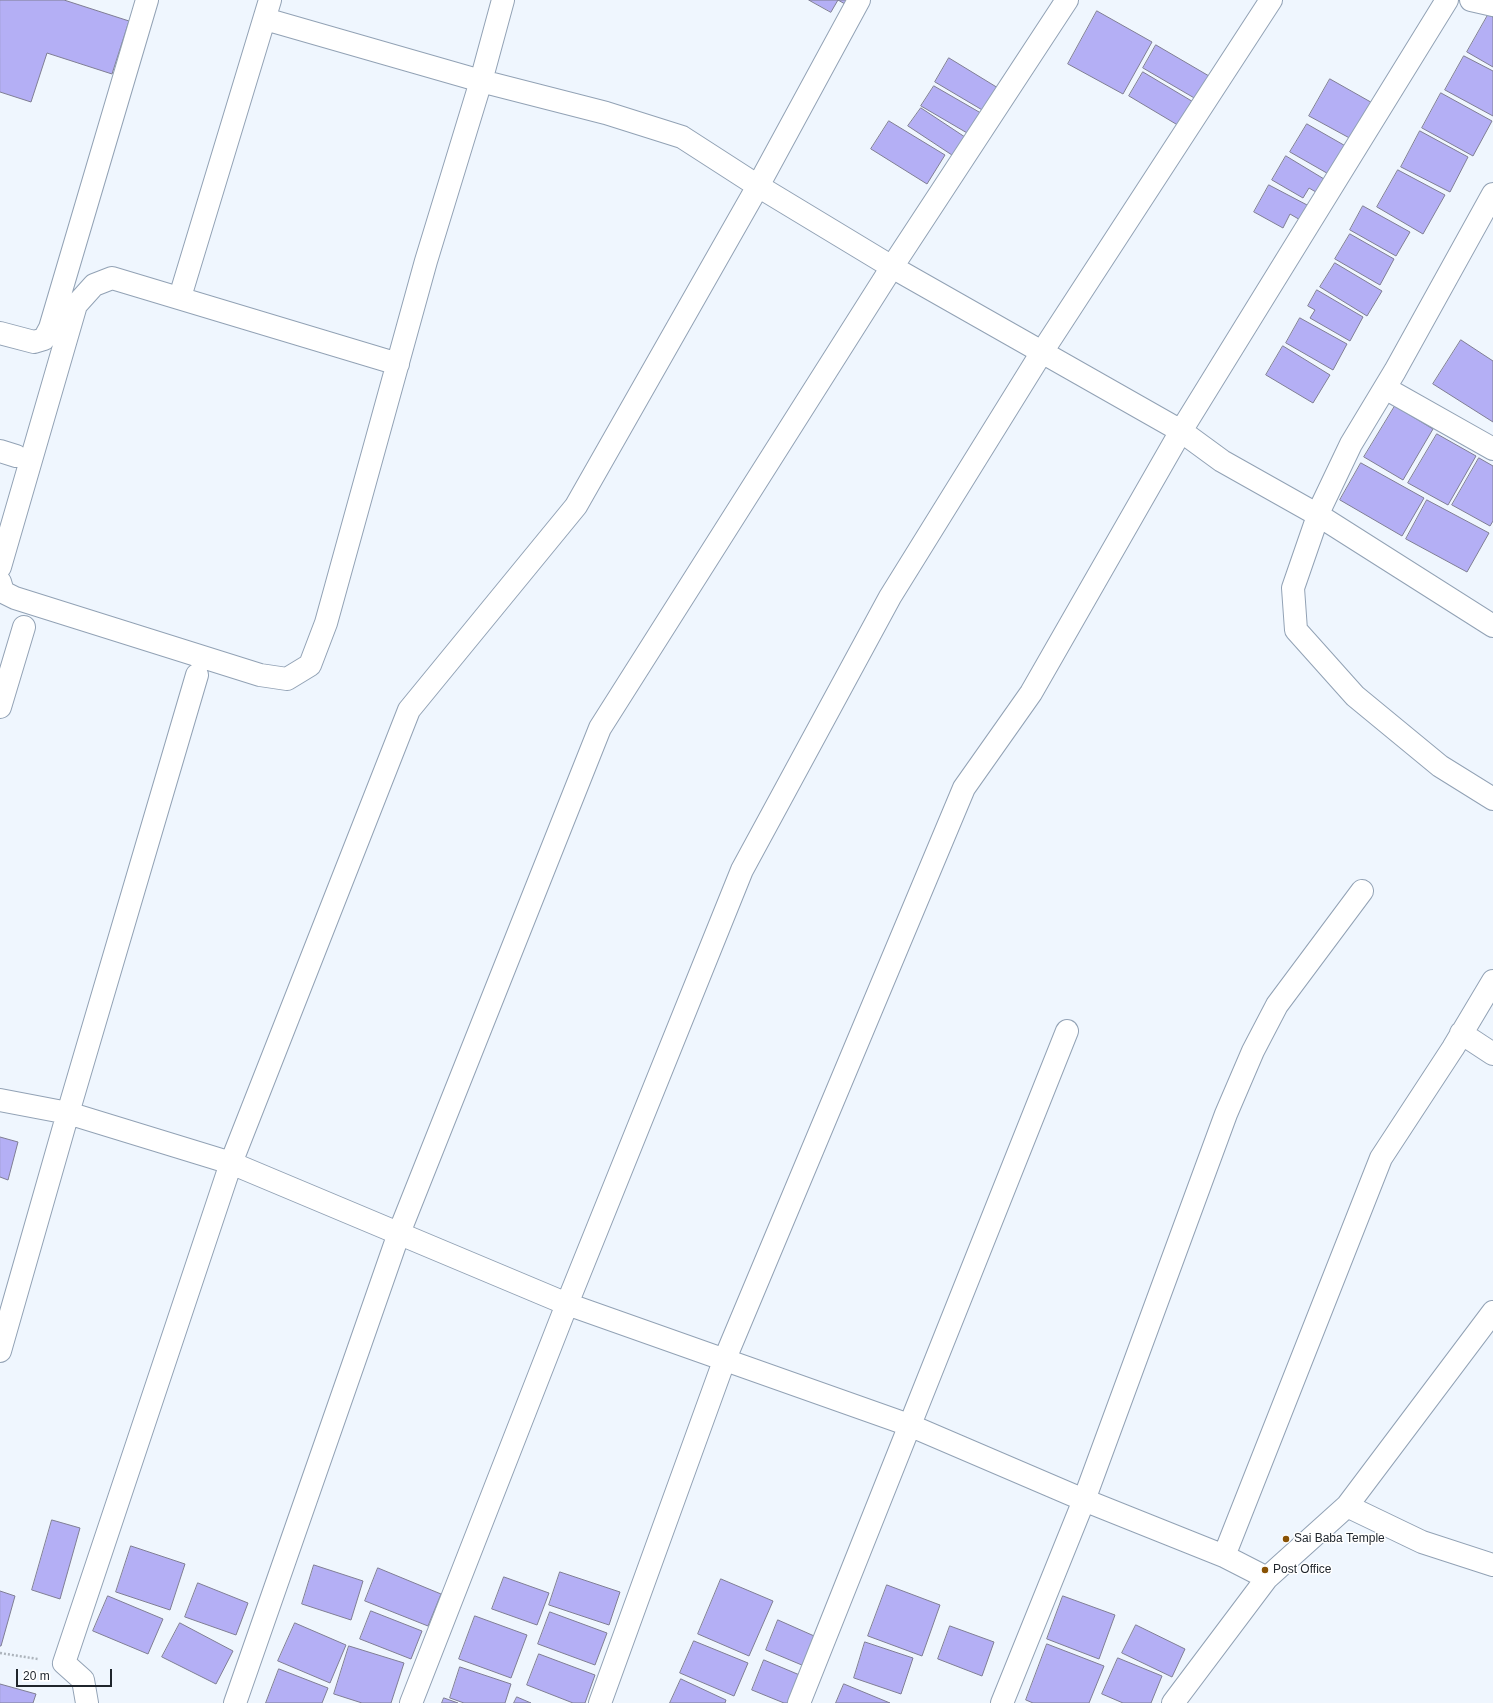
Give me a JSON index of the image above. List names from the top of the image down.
{
  "places": ["Sai Baba Temple", "Post Office"],
  "scale_bar": "20 m"
}
